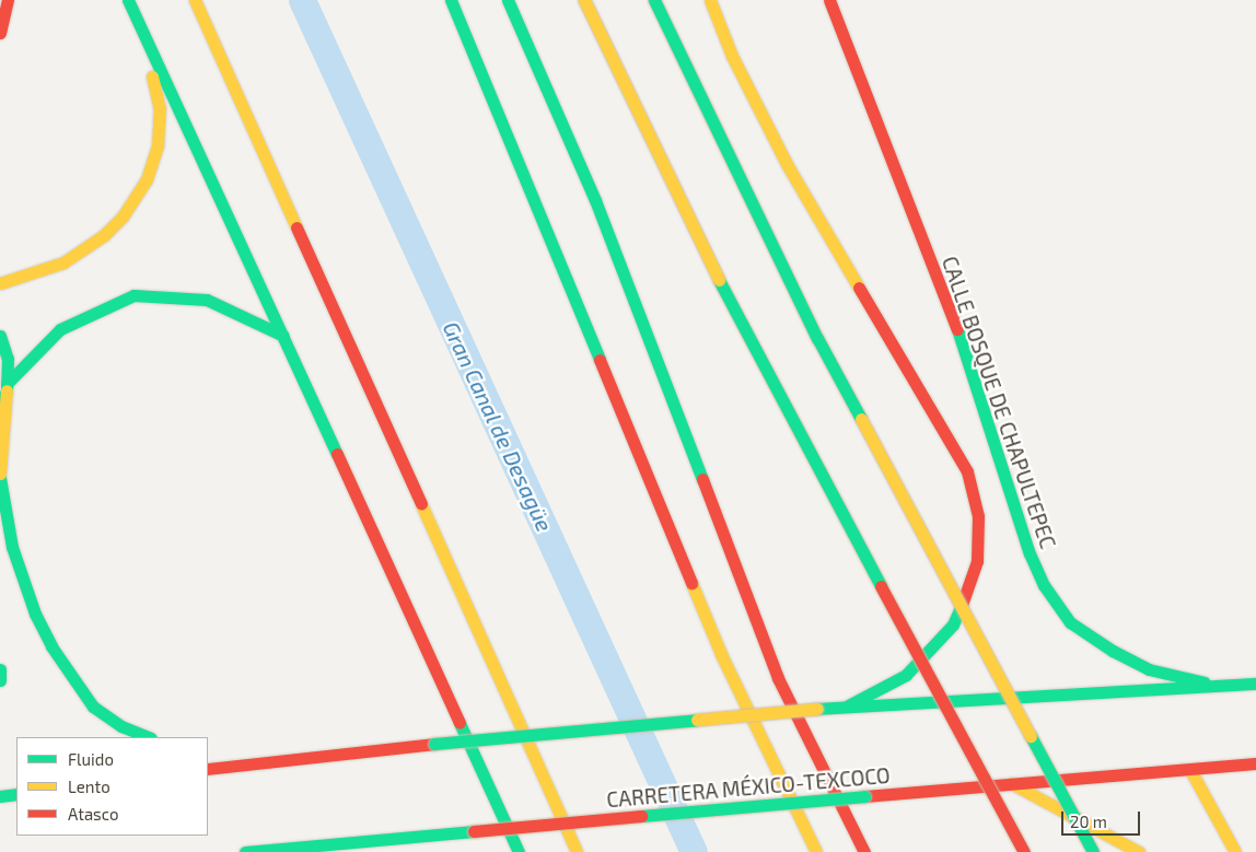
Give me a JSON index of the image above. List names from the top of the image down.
{
  "streets": {
    "main road": ["CALLE BOSQUE DE CHAPULTEPEC", "CARRETERA MÉXICO-TEXCOCO"]
  },
  "water": ["Gran Canal de Desagüe"],
  "legend": ["Fluido", "Lento", "Atasco"],
  "scale_bar": "20 m"
}
